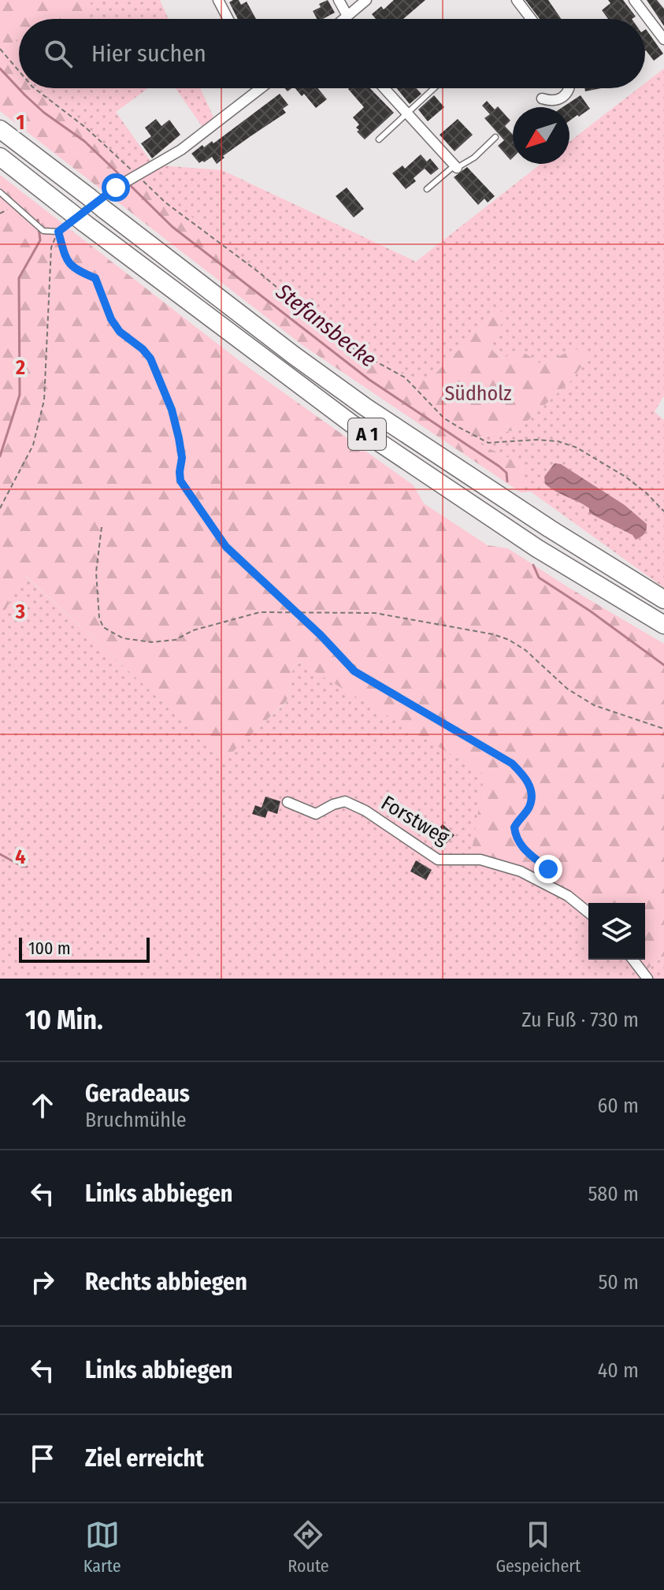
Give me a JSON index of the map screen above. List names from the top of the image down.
{
  "streets": {
    "highway": ["A 1"],
    "street": ["Forstweg"]
  },
  "water": ["Stefansbecke"],
  "parks": ["Südholz"],
  "scale_bar": "100 m",
  "north": "bottom left",
  "page": {
    "search": "Hier suchen",
    "scale": "100 m",
    "heading": ["10 Min.", "Zu Fuß · 730 m"],
    "list": [
      ["Geradeaus", "Bruchmühle", "60 m"],
      ["Links abbiegen", "580 m"],
      ["Rechts abbiegen", "50 m"],
      ["Links abbiegen", "40 m"],
      "Ziel erreicht"
    ],
    "nav": ["Karte", "Route", "Gespeichert"]
  },
  "grid": {
    "rows": [
      "1",
      "2",
      "3",
      "4"
    ]
  }
}
